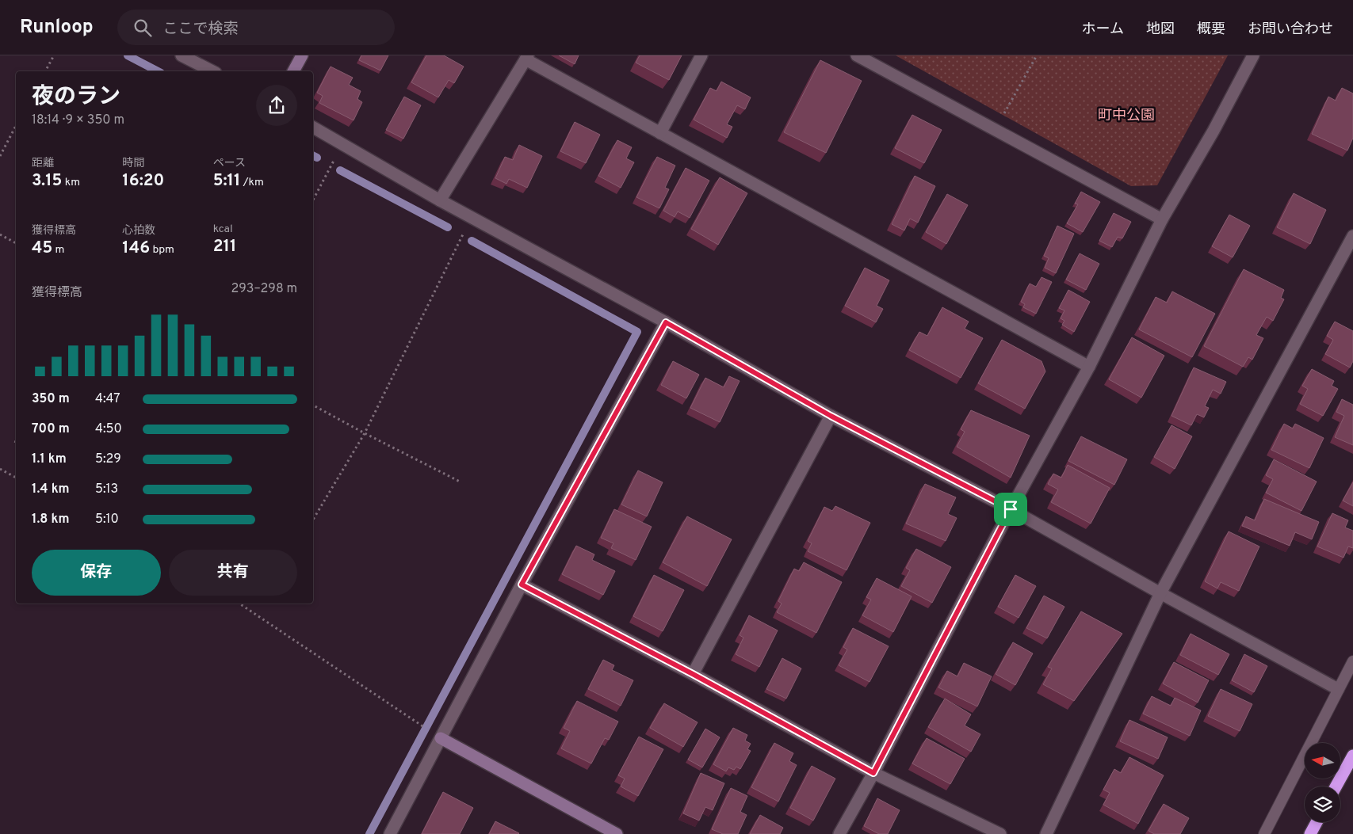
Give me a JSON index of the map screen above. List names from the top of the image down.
{
  "parks": ["町中公園"],
  "north": "left",
  "page": {
    "header": "Runloop",
    "search": "ここで検索",
    "nav": [
      "ホーム",
      "地図",
      "概要",
      "お問い合わせ"
    ],
    "heading": ["夜のラン", "18:14 · 9 × 350 m"],
    "stats": [
      ["距離", "3.15 km"],
      ["時間", "16:20"],
      ["ペース", "5:11 /km"],
      ["獲得標高", "45 m"],
      ["心拍数", "146 bpm"],
      ["kcal", "211"]
    ],
    "chart": ["獲得標高", "293–298 m"],
    "list": [
      {
        "name": "350 m",
        "note": "4:47"
      },
      {
        "name": "700 m",
        "note": "4:50"
      },
      {
        "name": "1.1 km",
        "note": "5:29"
      },
      {
        "name": "1.4 km",
        "note": "5:13"
      },
      {
        "name": "1.8 km",
        "note": "5:10"
      }
    ],
    "buttons": ["保存", "共有"]
  }
}
